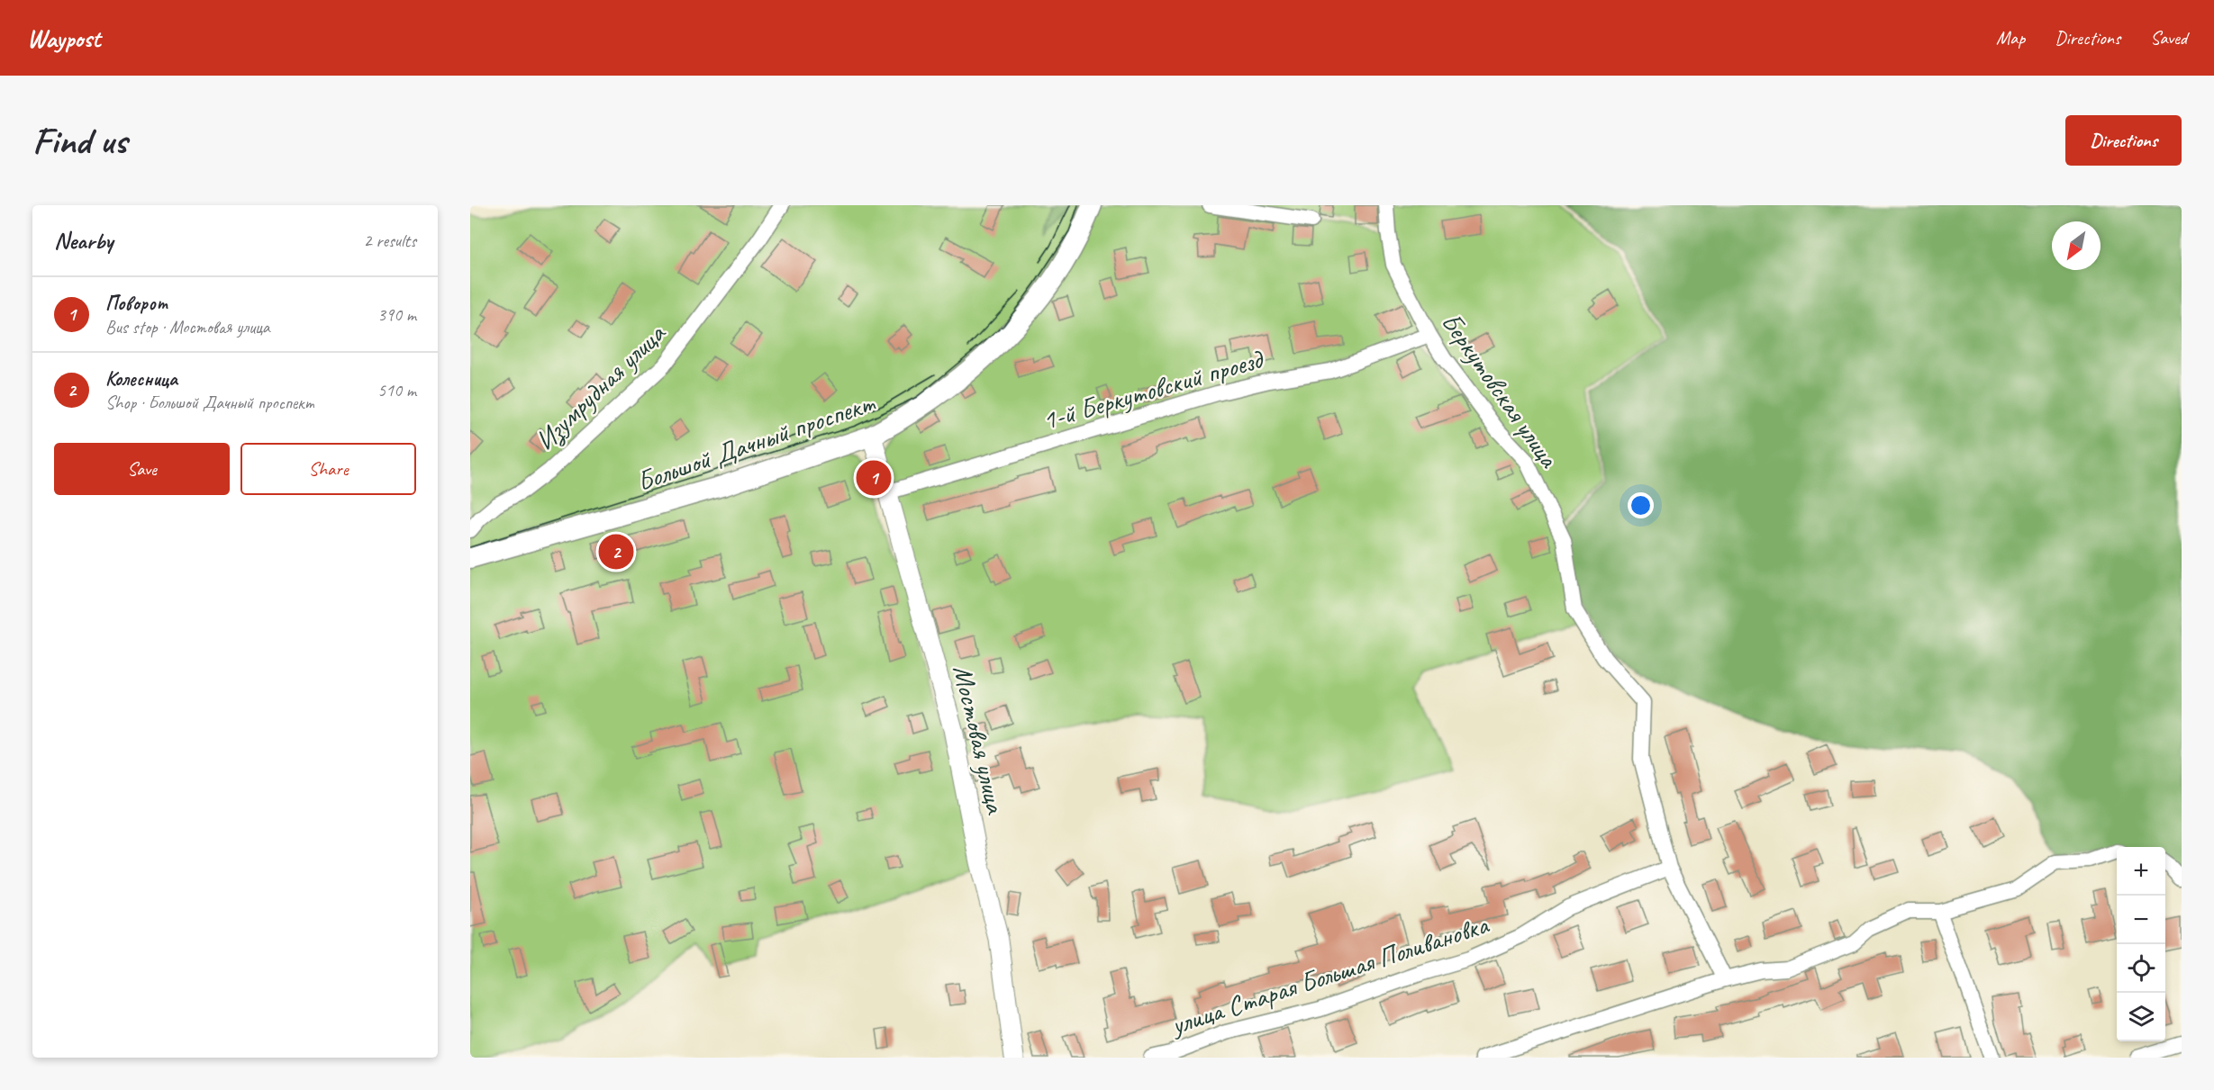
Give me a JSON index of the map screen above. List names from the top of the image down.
{
  "streets": {
    "main road": ["Большой Дачный проспект"],
    "street": [
      "Изумрудная улица",
      "1-й Беркутовский проезд",
      "Беркутовская улица",
      "Мостовая улица",
      "улица Старая Большая Поливановка"
    ]
  },
  "crossings": [
    ["1-й Беркутовский проезд", "Беркутовская улица"],
    ["1-й Беркутовский проезд", "Мостовая улица"],
    ["Беркутовская улица", "улица Старая Большая Поливановка"],
    ["Большой Дачный проспект", "Мостовая улица"]
  ],
  "north": "bottom left",
  "page": {
    "header": "Waypost",
    "nav": ["Map", "Directions", "Saved"],
    "buttons": [
      "Directions",
      ["Save", "Share"]
    ],
    "title": "Find us",
    "heading": ["Nearby", "2 results"],
    "list": [
      {
        "mark": "1",
        "name": "Поворот",
        "note": "Bus stop · Мостовая улица",
        "value": "390 m"
      },
      {
        "mark": "2",
        "name": "Колесница",
        "note": "Shop · Большой Дачный проспект",
        "value": "510 m"
      }
    ],
    "pins": ["1", "2"],
    "map_buttons": ["+", "−"]
  }
}
